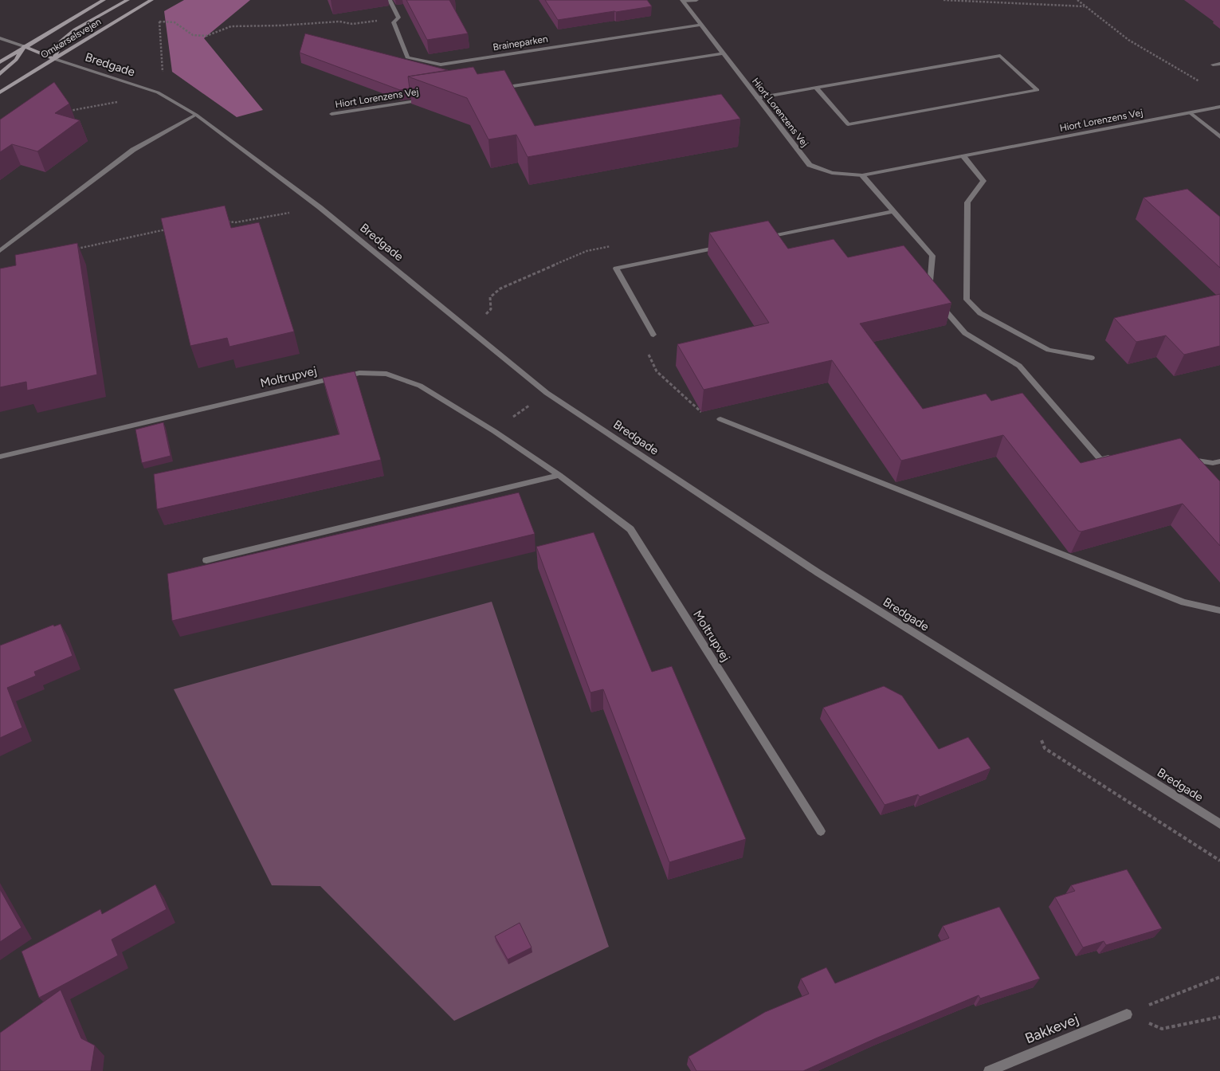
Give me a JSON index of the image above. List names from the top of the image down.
{
  "streets": {
    "main road": ["Omkørselsvejen"],
    "street": [
      "Braineparken",
      "Bredgade",
      "Hiort Lorenzens Vej",
      "Moltrupvej",
      "Bakkevej"
    ]
  },
  "crossings": [
    ["Omkørselsvejen", "Bredgade"]
  ]
}
